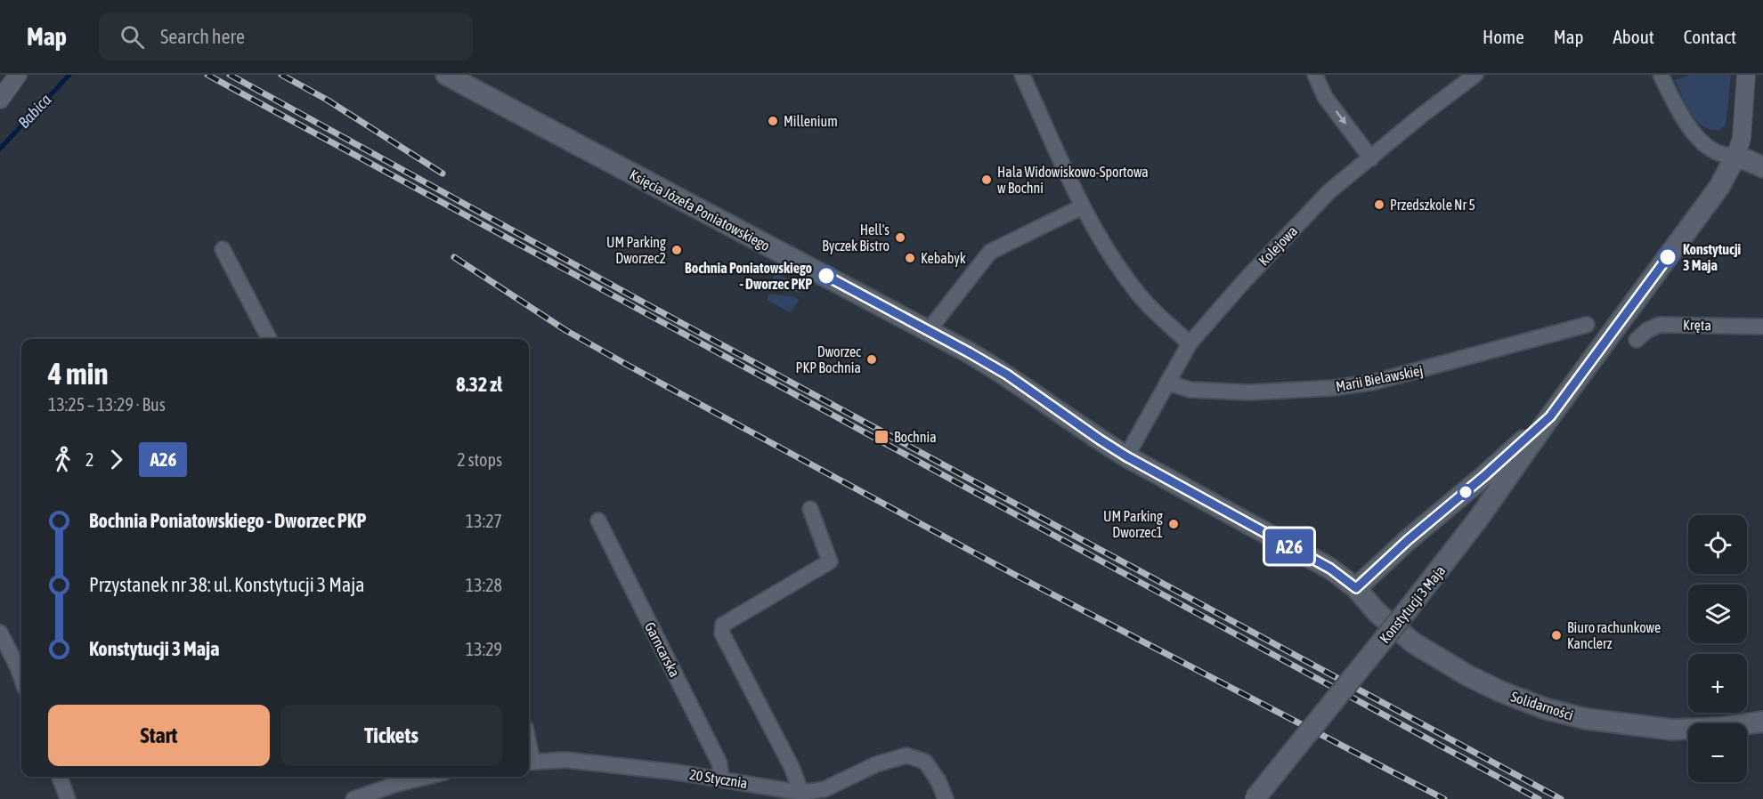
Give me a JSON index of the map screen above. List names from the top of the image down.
{
  "streets": {
    "main road": ["Księcia Józefa Poniatowskiego", "Konstytucji 3 Maja", "Solidarności"],
    "street": [
      "Kolejowa",
      "Kręta",
      "Marii Bielawskiej",
      "Garncarska",
      "20 Stycznia"
    ]
  },
  "crossings": [
    ["Księcia Józefa Poniatowskiego", "Kolejowa"],
    ["Księcia Józefa Poniatowskiego", "Solidarności"],
    ["Kolejowa", "Marii Bielawskiej"],
    ["Garncarska", "20 Stycznia"]
  ],
  "water": ["Babica"],
  "places": {
    "other": [
      "Millenium",
      "Hala Widowiskowo-Sportowa w Bochni",
      "Przedszkole Nr 5",
      "Hell's Byczek Bistro",
      "UM Parking Dworzec2",
      "Konstytucji 3 Maja",
      "Kebabyk",
      "Bochnia Poniatowskiego - Dworzec PKP",
      "Dworzec PKP Bochnia",
      "UM Parking Dworzec1",
      "Biuro rachunkowe Kanclerz"
    ],
    "transit": ["Bochnia"]
  },
  "lines": ["bus line A26"],
  "page": {
    "header": "Map",
    "search": "Search here",
    "nav": [
      "Home",
      "Map",
      "About",
      "Contact"
    ],
    "on_map": "A26",
    "heading": ["4 min", "13:25 – 13:29 · Bus", "8.32 zł"],
    "legs": ["2", "A26", "2 stops"],
    "list": [
      {
        "name": "Bochnia Poniatowskiego - Dworzec PKP",
        "value": "13:27"
      },
      {
        "name": "Przystanek nr 38: ul. Konstytucji 3 Maja",
        "value": "13:28"
      },
      {
        "name": "Konstytucji 3 Maja",
        "value": "13:29"
      }
    ],
    "map_buttons": ["+", "−"],
    "buttons": ["Start", "Tickets"]
  }
}
